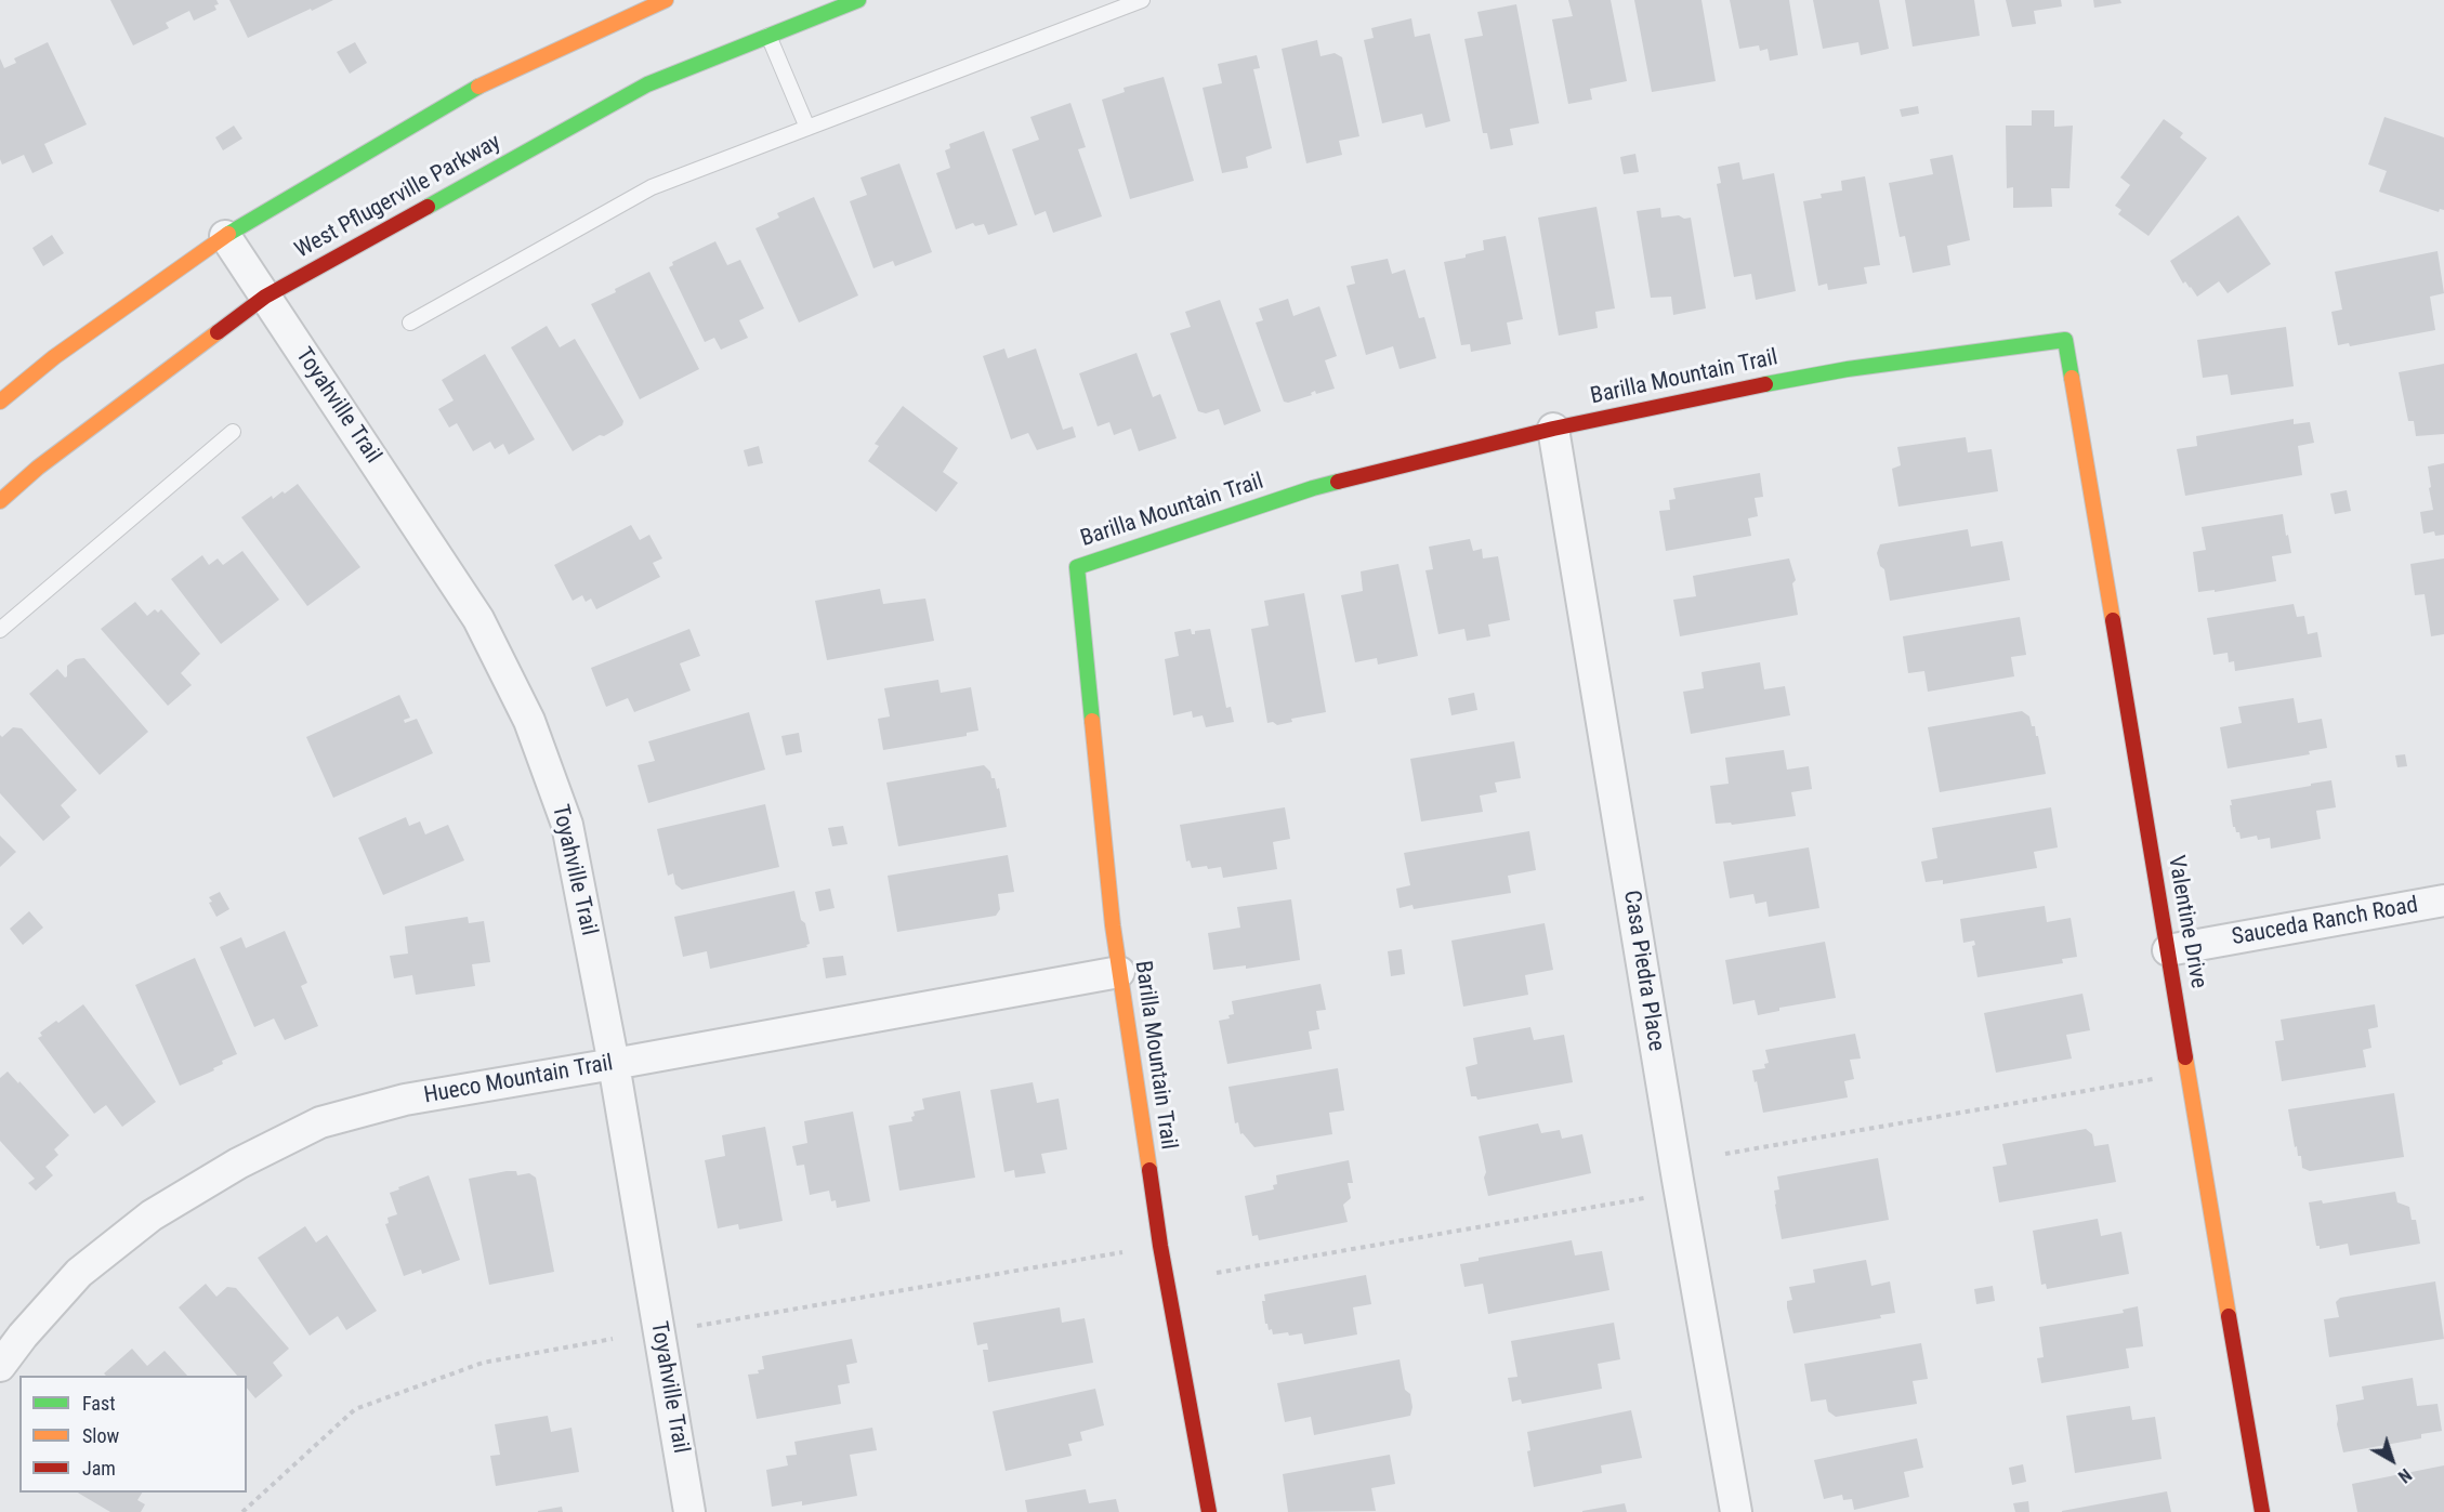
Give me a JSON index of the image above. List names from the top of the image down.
{
  "streets": {
    "street": [
      "West Pflugerville Parkway",
      "Barilla Mountain Trail",
      "Toyahville Trail",
      "Valentine Drive",
      "Sauceda Ranch Road",
      "Casa Piedra Place",
      "Hueco Mountain Trail"
    ]
  },
  "crossings": [
    ["West Pflugerville Parkway", "Toyahville Trail"],
    ["Barilla Mountain Trail", "Valentine Drive"],
    ["Barilla Mountain Trail", "Casa Piedra Place"],
    ["Barilla Mountain Trail", "Hueco Mountain Trail"],
    ["Toyahville Trail", "Hueco Mountain Trail"],
    ["Valentine Drive", "Sauceda Ranch Road"]
  ],
  "legend": ["Fast", "Slow", "Jam"],
  "north": "bottom right"
}
